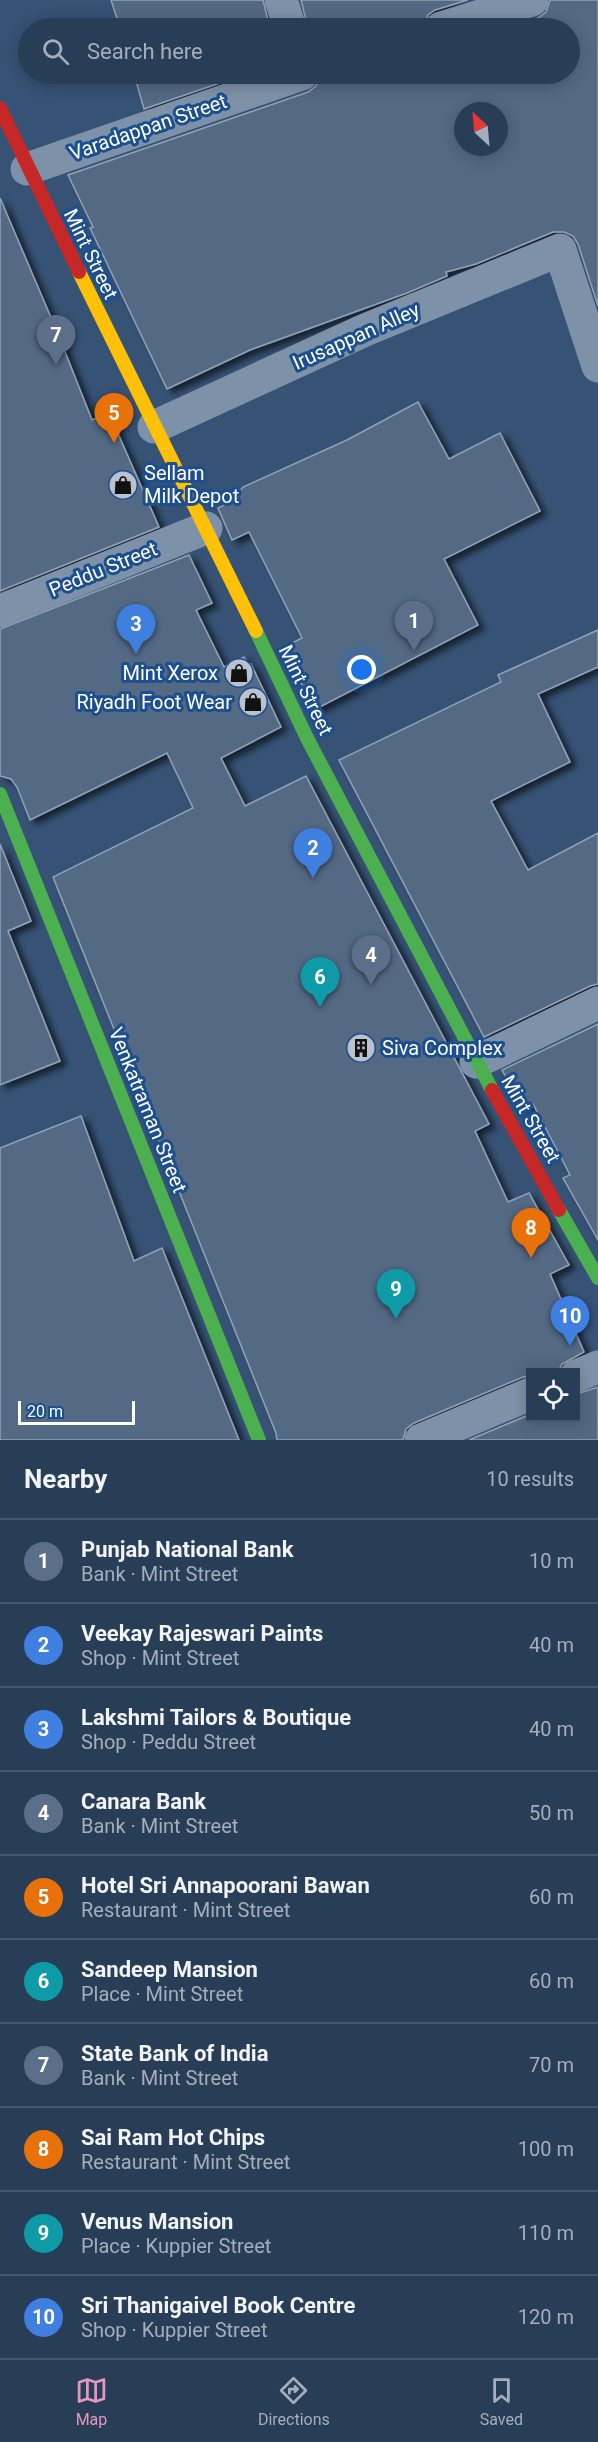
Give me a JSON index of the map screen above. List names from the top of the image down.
{
  "streets": {
    "street": [
      "Varadappan Street",
      "Mint Street",
      "Irusappan Alley",
      "Peddu Street",
      "Venkatraman Street"
    ]
  },
  "crossings": [
    ["Varadappan Street", "Mint Street"],
    ["Mint Street", "Irusappan Alley"],
    ["Mint Street", "Peddu Street"]
  ],
  "places": {
    "shop": ["Sellam Milk Depot", "Mint Xerox", "Riyadh Foot Wear"],
    "building": ["Siva Complex"]
  },
  "scale_bar": "20 m",
  "north": "top left",
  "page": {
    "search": "Search here",
    "pins": [
      "7",
      "5",
      "1",
      "3",
      "2",
      "4",
      "6",
      "8",
      "9",
      "10"
    ],
    "scale": "20 m",
    "heading": ["Nearby", "10 results"],
    "list": [
      {
        "mark": "1",
        "name": "Punjab National Bank",
        "note": "Bank · Mint Street",
        "value": "10 m"
      },
      {
        "mark": "2",
        "name": "Veekay Rajeswari Paints",
        "note": "Shop · Mint Street",
        "value": "40 m"
      },
      {
        "mark": "3",
        "name": "Lakshmi Tailors & Boutique",
        "note": "Shop · Peddu Street",
        "value": "40 m"
      },
      {
        "mark": "4",
        "name": "Canara Bank",
        "note": "Bank · Mint Street",
        "value": "50 m"
      },
      {
        "mark": "5",
        "name": "Hotel Sri Annapoorani Bawan",
        "note": "Restaurant · Mint Street",
        "value": "60 m"
      },
      {
        "mark": "6",
        "name": "Sandeep Mansion",
        "note": "Place · Mint Street",
        "value": "60 m"
      },
      {
        "mark": "7",
        "name": "State Bank of India",
        "note": "Bank · Mint Street",
        "value": "70 m"
      },
      {
        "mark": "8",
        "name": "Sai Ram Hot Chips",
        "note": "Restaurant · Mint Street",
        "value": "100 m"
      },
      {
        "mark": "9",
        "name": "Venus Mansion",
        "note": "Place · Kuppier Street",
        "value": "110 m"
      },
      {
        "mark": "10",
        "name": "Sri Thanigaivel Book Centre",
        "note": "Shop · Kuppier Street",
        "value": "120 m"
      }
    ],
    "nav": ["Map", "Directions", "Saved"]
  }
}
